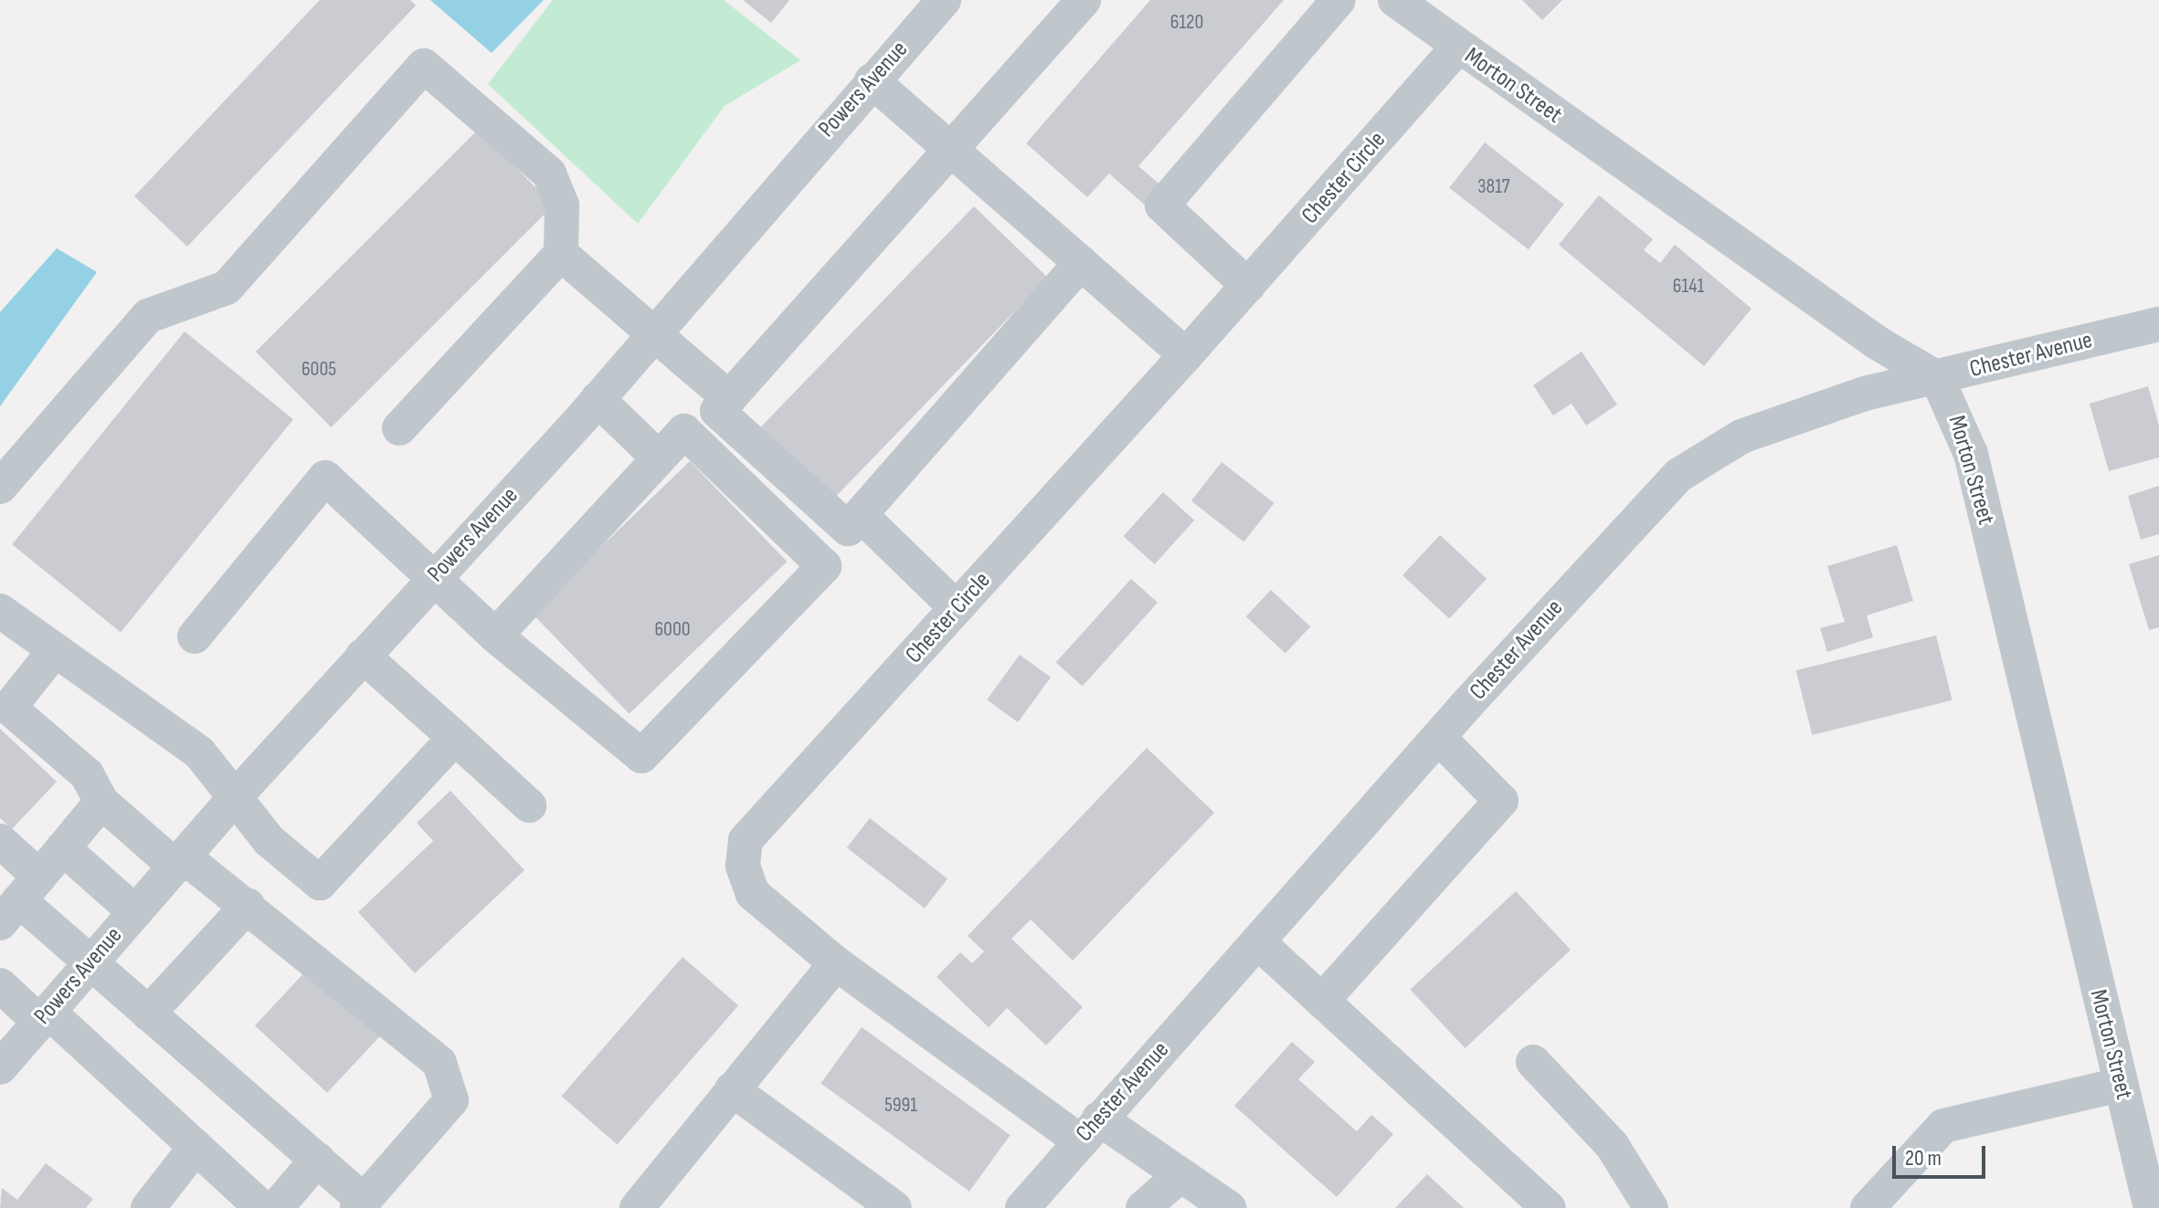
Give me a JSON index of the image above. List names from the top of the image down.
{
  "streets": {
    "street": [
      "Morton Street",
      "Powers Avenue",
      "Chester Circle",
      "Chester Avenue"
    ]
  },
  "crossings": [
    ["Morton Street", "Chester Circle"],
    ["Morton Street", "Chester Avenue"],
    ["Chester Circle", "Chester Avenue"]
  ],
  "house_numbers": [
    "6120",
    "3817",
    "6141",
    "6005",
    "6000",
    "5991"
  ],
  "scale_bar": "20 m"
}
